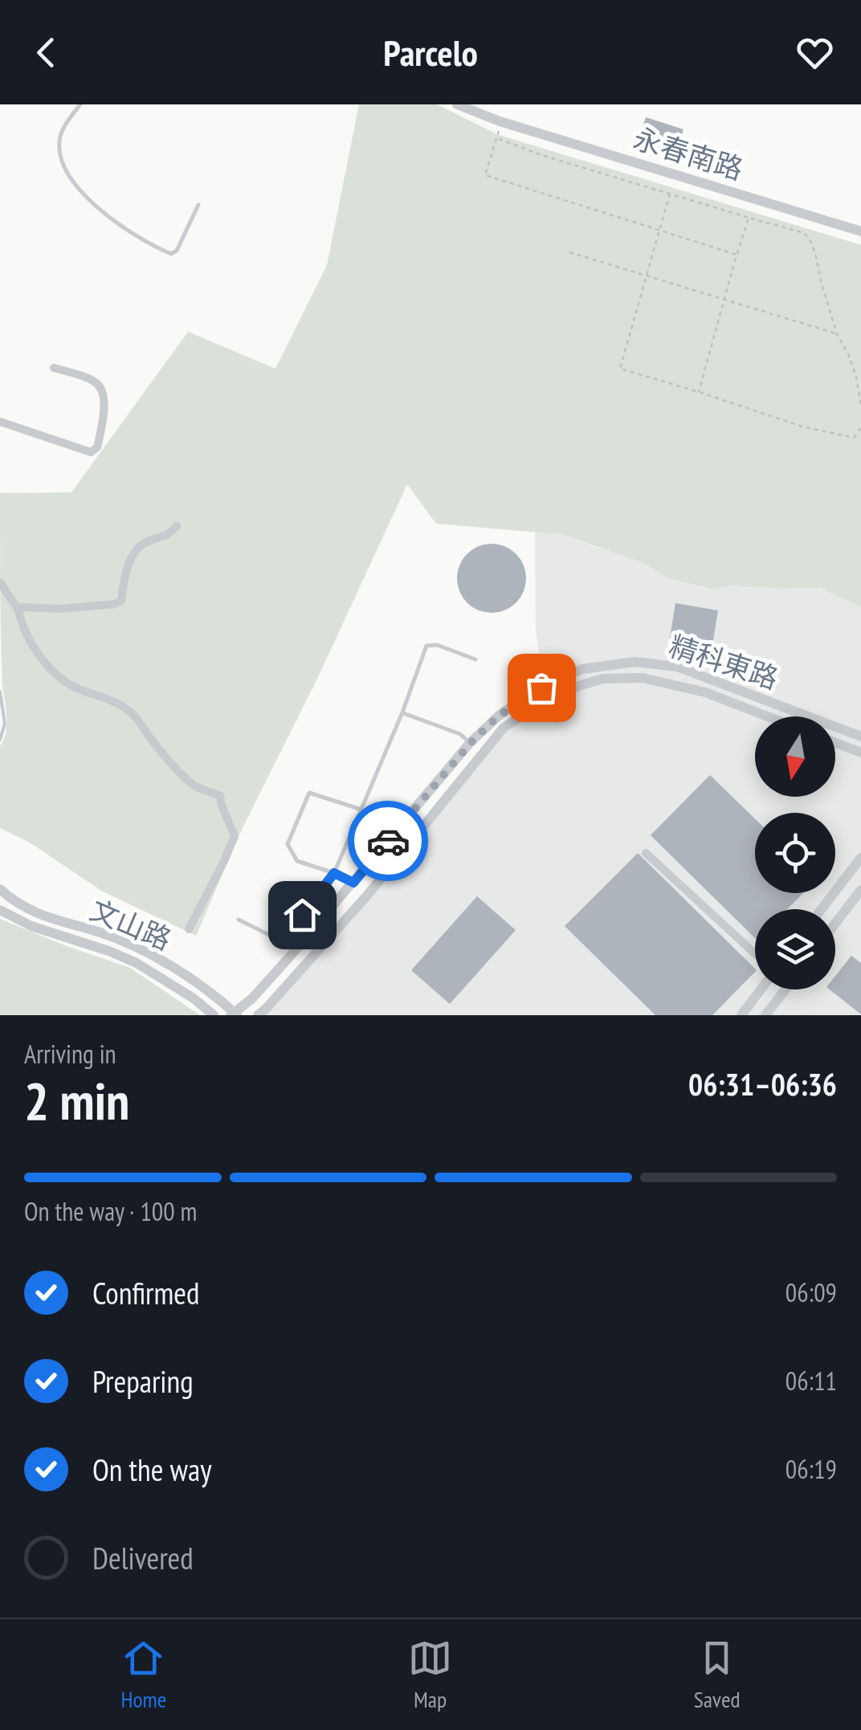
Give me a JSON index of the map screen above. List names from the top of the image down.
{
  "streets": {
    "street": ["永春南路", "精科東路", "文山路"]
  },
  "crossings": [
    ["精科東路", "文山路"]
  ],
  "north": "bottom",
  "page": {
    "header": "Parcelo",
    "heading": ["2 min", "Arriving in", "06:31–06:36"],
    "bar": "On the way · 100 m",
    "list": [
      ["Confirmed", "06:09"],
      ["Preparing", "06:11"],
      ["On the way", "06:19"],
      "Delivered"
    ],
    "tabs": ["Home", "Map", "Saved"]
  }
}
